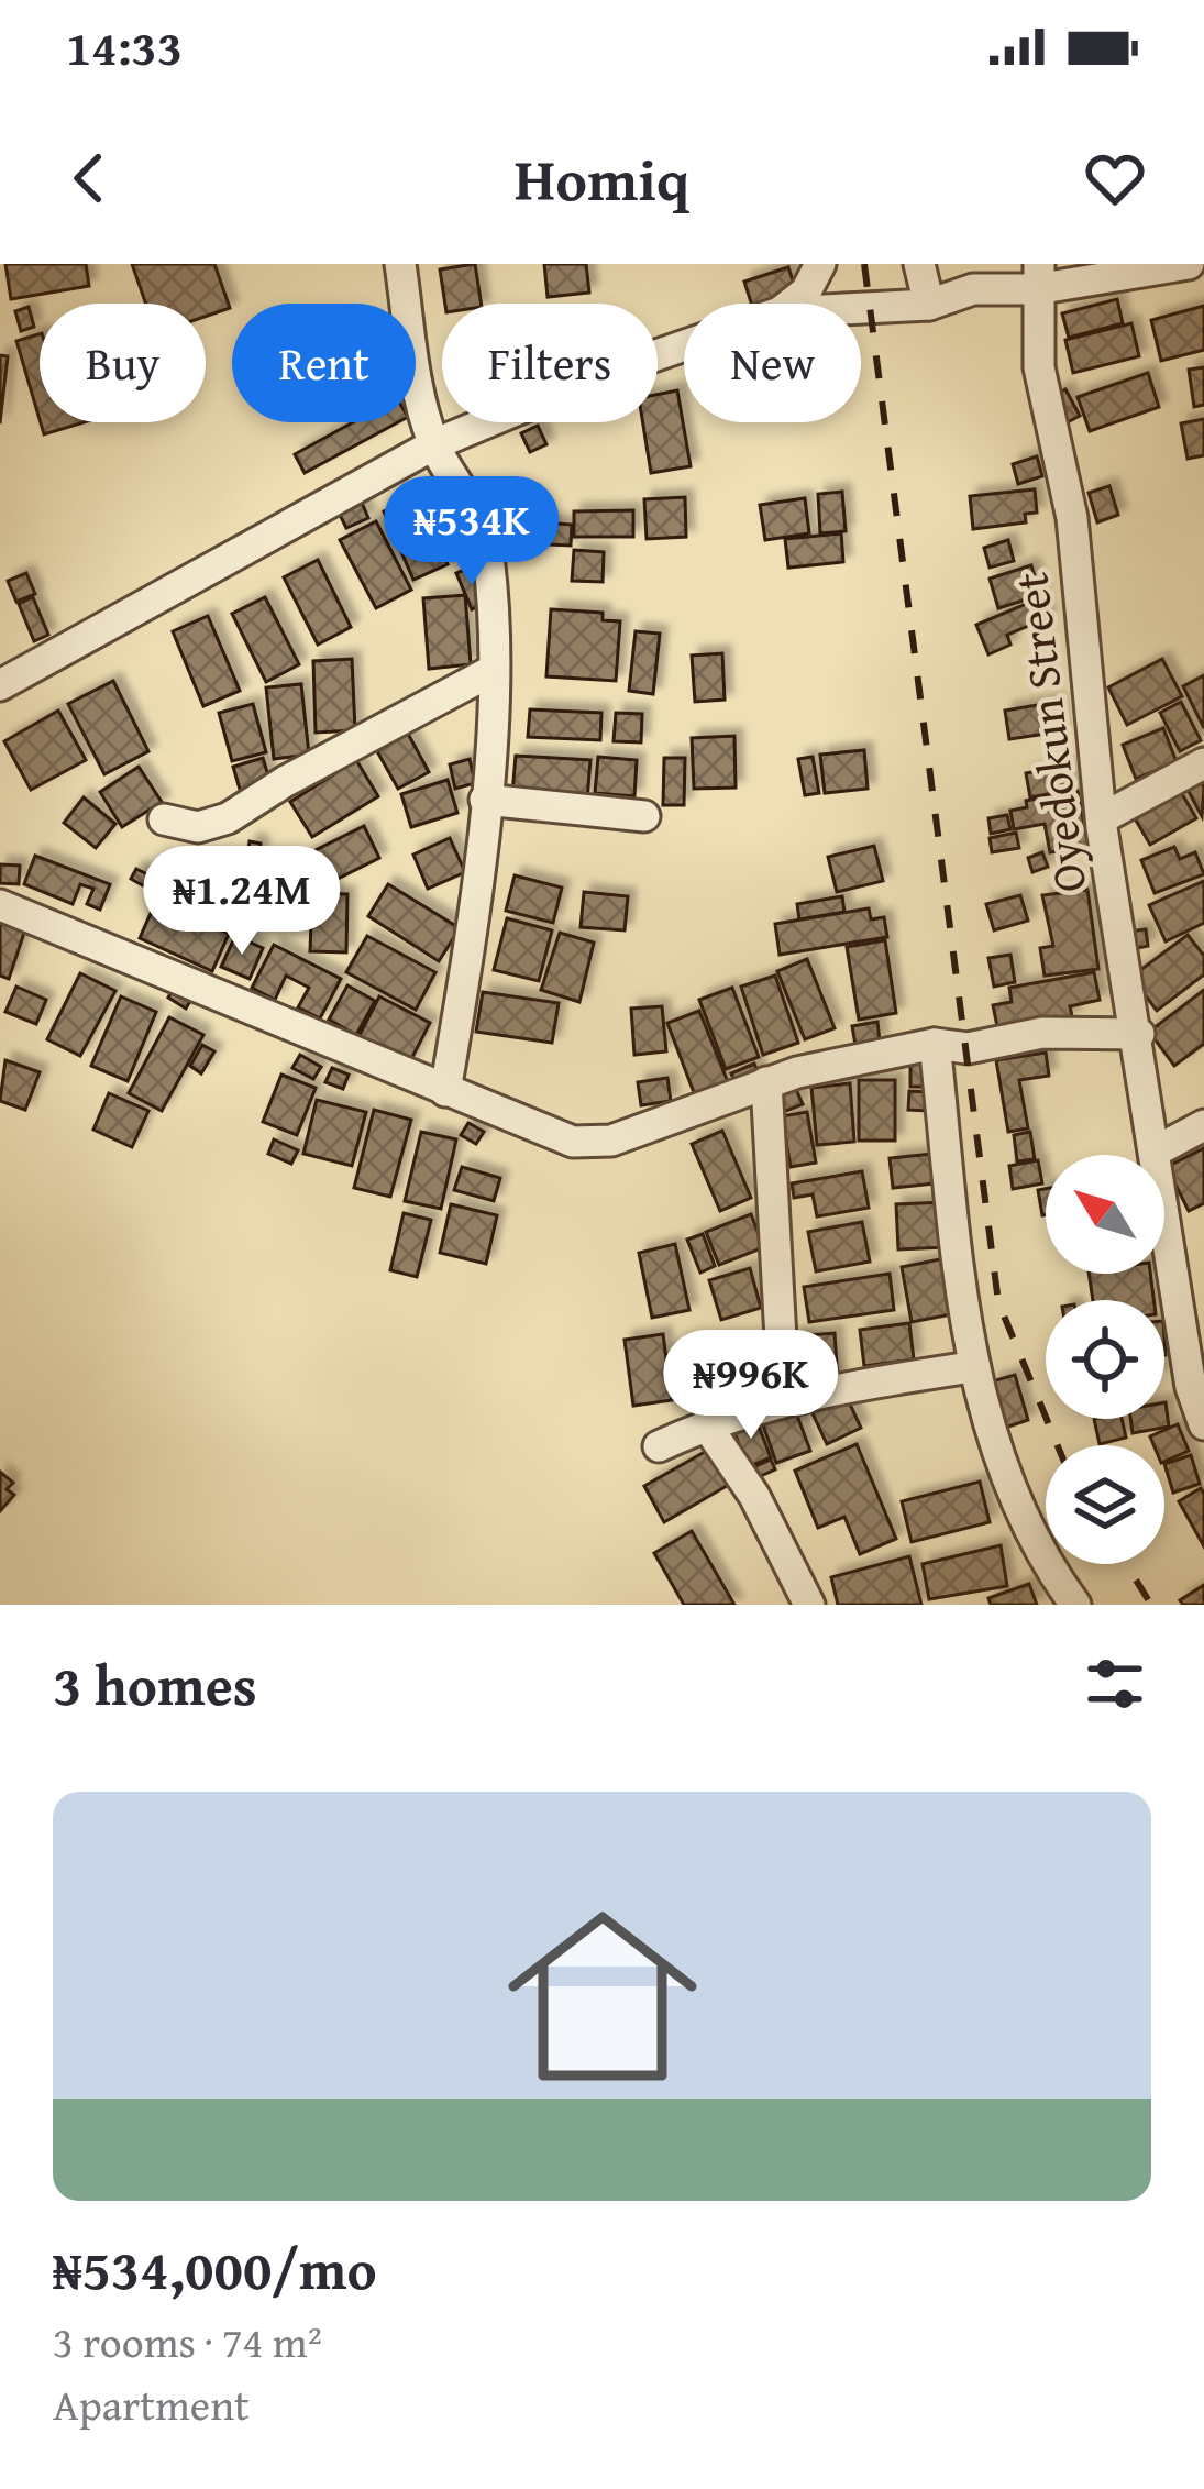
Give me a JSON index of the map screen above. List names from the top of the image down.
{
  "streets": {
    "street": ["Oyedokun Street"]
  },
  "north": "top left",
  "page": {
    "status": "14:33",
    "header": "Homiq",
    "chip": [
      "Buy",
      "Rent",
      "Filters",
      "New"
    ],
    "price": ["₦534K", "₦1.24M", "₦996K"],
    "heading": "3 homes",
    "list": [
      {
        "name": "₦534,000/mo",
        "note": "3 rooms · 74 m² · Apartment"
      }
    ]
  }
}
